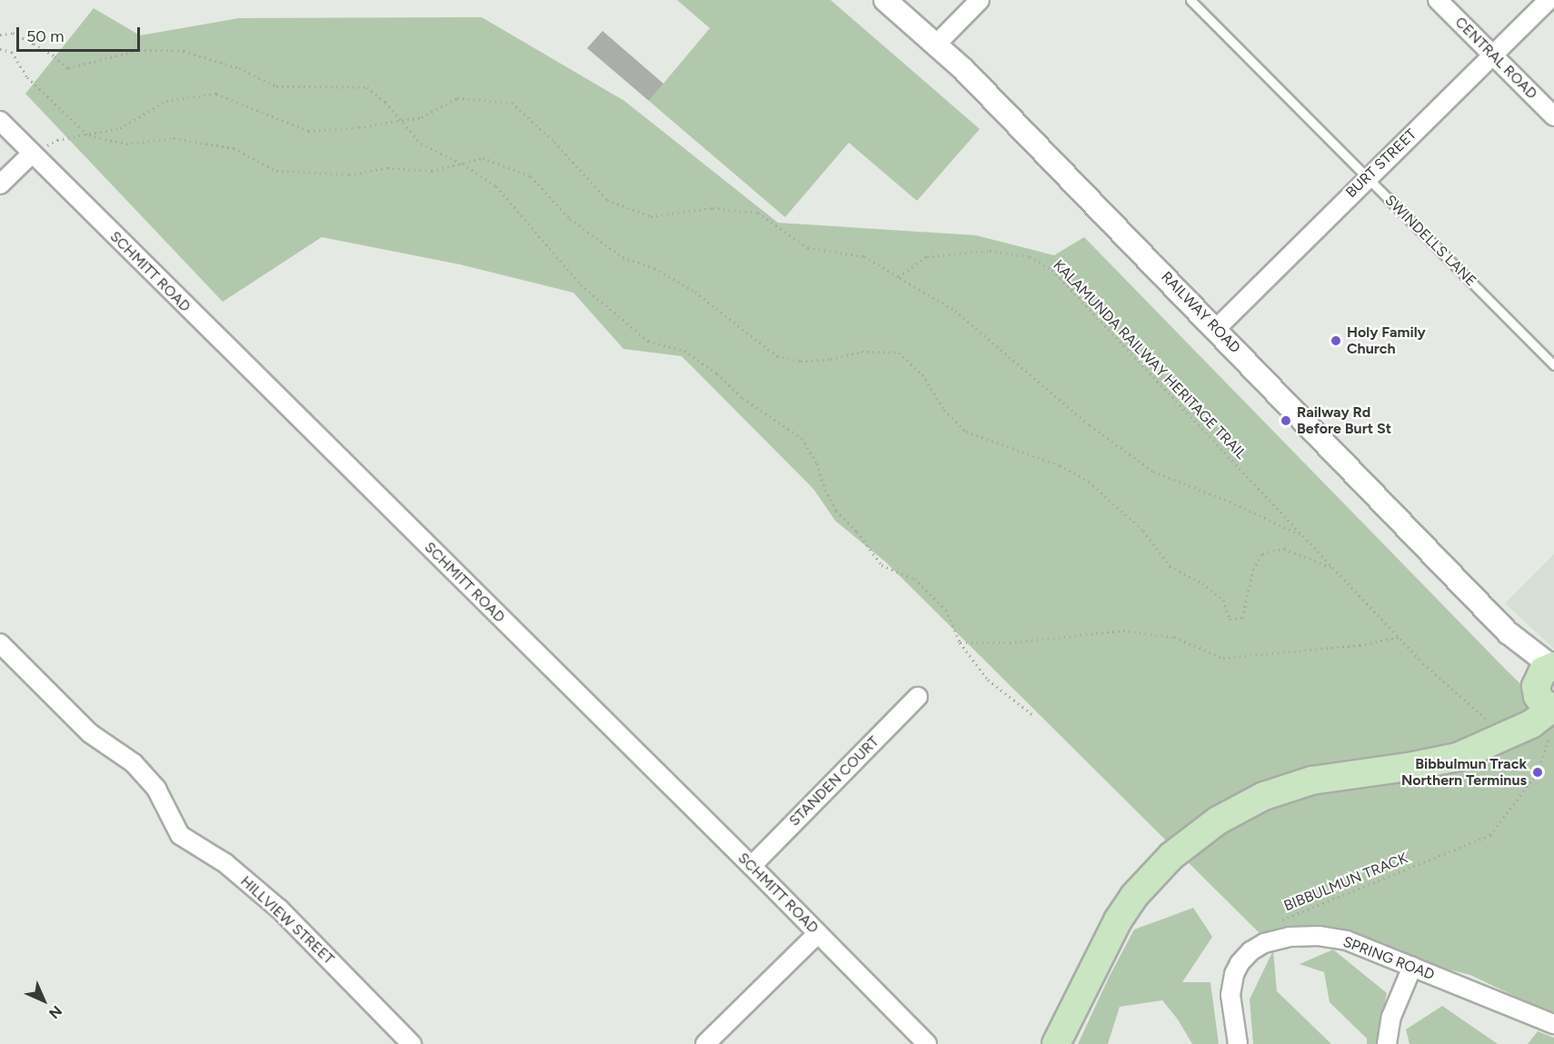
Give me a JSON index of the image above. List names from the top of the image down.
{
  "streets": {
    "street": [
      "CENTRAL ROAD",
      "BURT STREET",
      "SCHMITT ROAD",
      "RAILWAY ROAD",
      "STANDEN COURT",
      "HILLVIEW STREET",
      "SPRING ROAD"
    ],
    "lane": ["SWINDELLS LANE"],
    "path": ["KALAMUNDA RAILWAY HERITAGE TRAIL", "BIBBULMUN TRACK"]
  },
  "crossings": [
    ["CENTRAL ROAD", "BURT STREET"],
    ["BURT STREET", "SWINDELLS LANE"],
    ["BURT STREET", "RAILWAY ROAD"],
    ["SCHMITT ROAD", "KALAMUNDA RAILWAY HERITAGE TRAIL"],
    ["SCHMITT ROAD", "STANDEN COURT"]
  ],
  "places": ["Holy Family Church", "Railway Rd Before Burt St", "Bibbulmun Track Northern Terminus"],
  "scale_bar": "50 m",
  "north": "bottom right"
}
